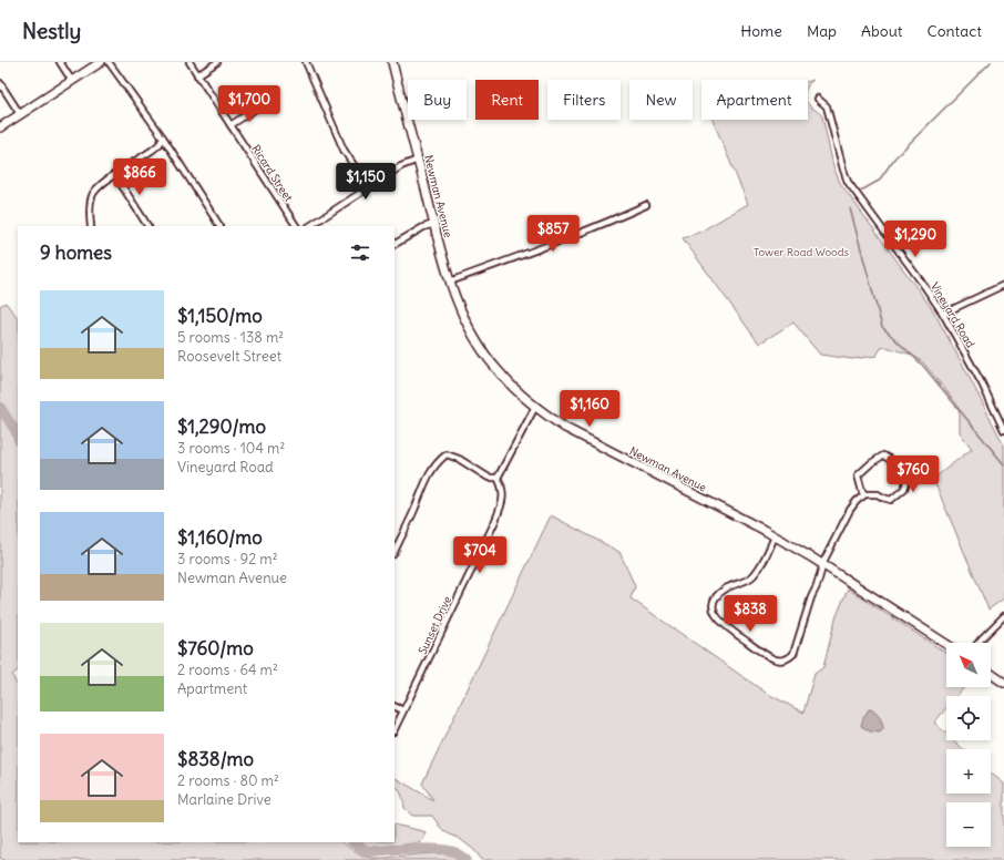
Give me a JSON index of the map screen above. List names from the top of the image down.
{
  "streets": {
    "main road": ["Newman Avenue"],
    "street": ["Ricard Street", "Vineyard Road", "Sunset Drive"]
  },
  "parks": ["Tower Road Woods"],
  "north": "top left",
  "page": {
    "header": "Nestly",
    "nav": [
      "Home",
      "Map",
      "About",
      "Contact"
    ],
    "chip": [
      "Buy",
      "Rent",
      "Filters",
      "New",
      "Apartment"
    ],
    "price": [
      "$1,700",
      "$866",
      "$1,150",
      "$857",
      "$1,290",
      "$1,160",
      "$760",
      "$704",
      "$838"
    ],
    "heading": "9 homes",
    "list": [
      {
        "name": "$1,150/mo",
        "note": "5 rooms · 138 m² · Roosevelt Street"
      },
      {
        "name": "$1,290/mo",
        "note": "3 rooms · 104 m² · Vineyard Road"
      },
      {
        "name": "$1,160/mo",
        "note": "3 rooms · 92 m² · Newman Avenue"
      },
      {
        "name": "$760/mo",
        "note": "2 rooms · 64 m² · Apartment"
      },
      {
        "name": "$838/mo",
        "note": "2 rooms · 80 m² · Marlaine Drive"
      }
    ],
    "map_buttons": ["+", "−"]
  }
}
